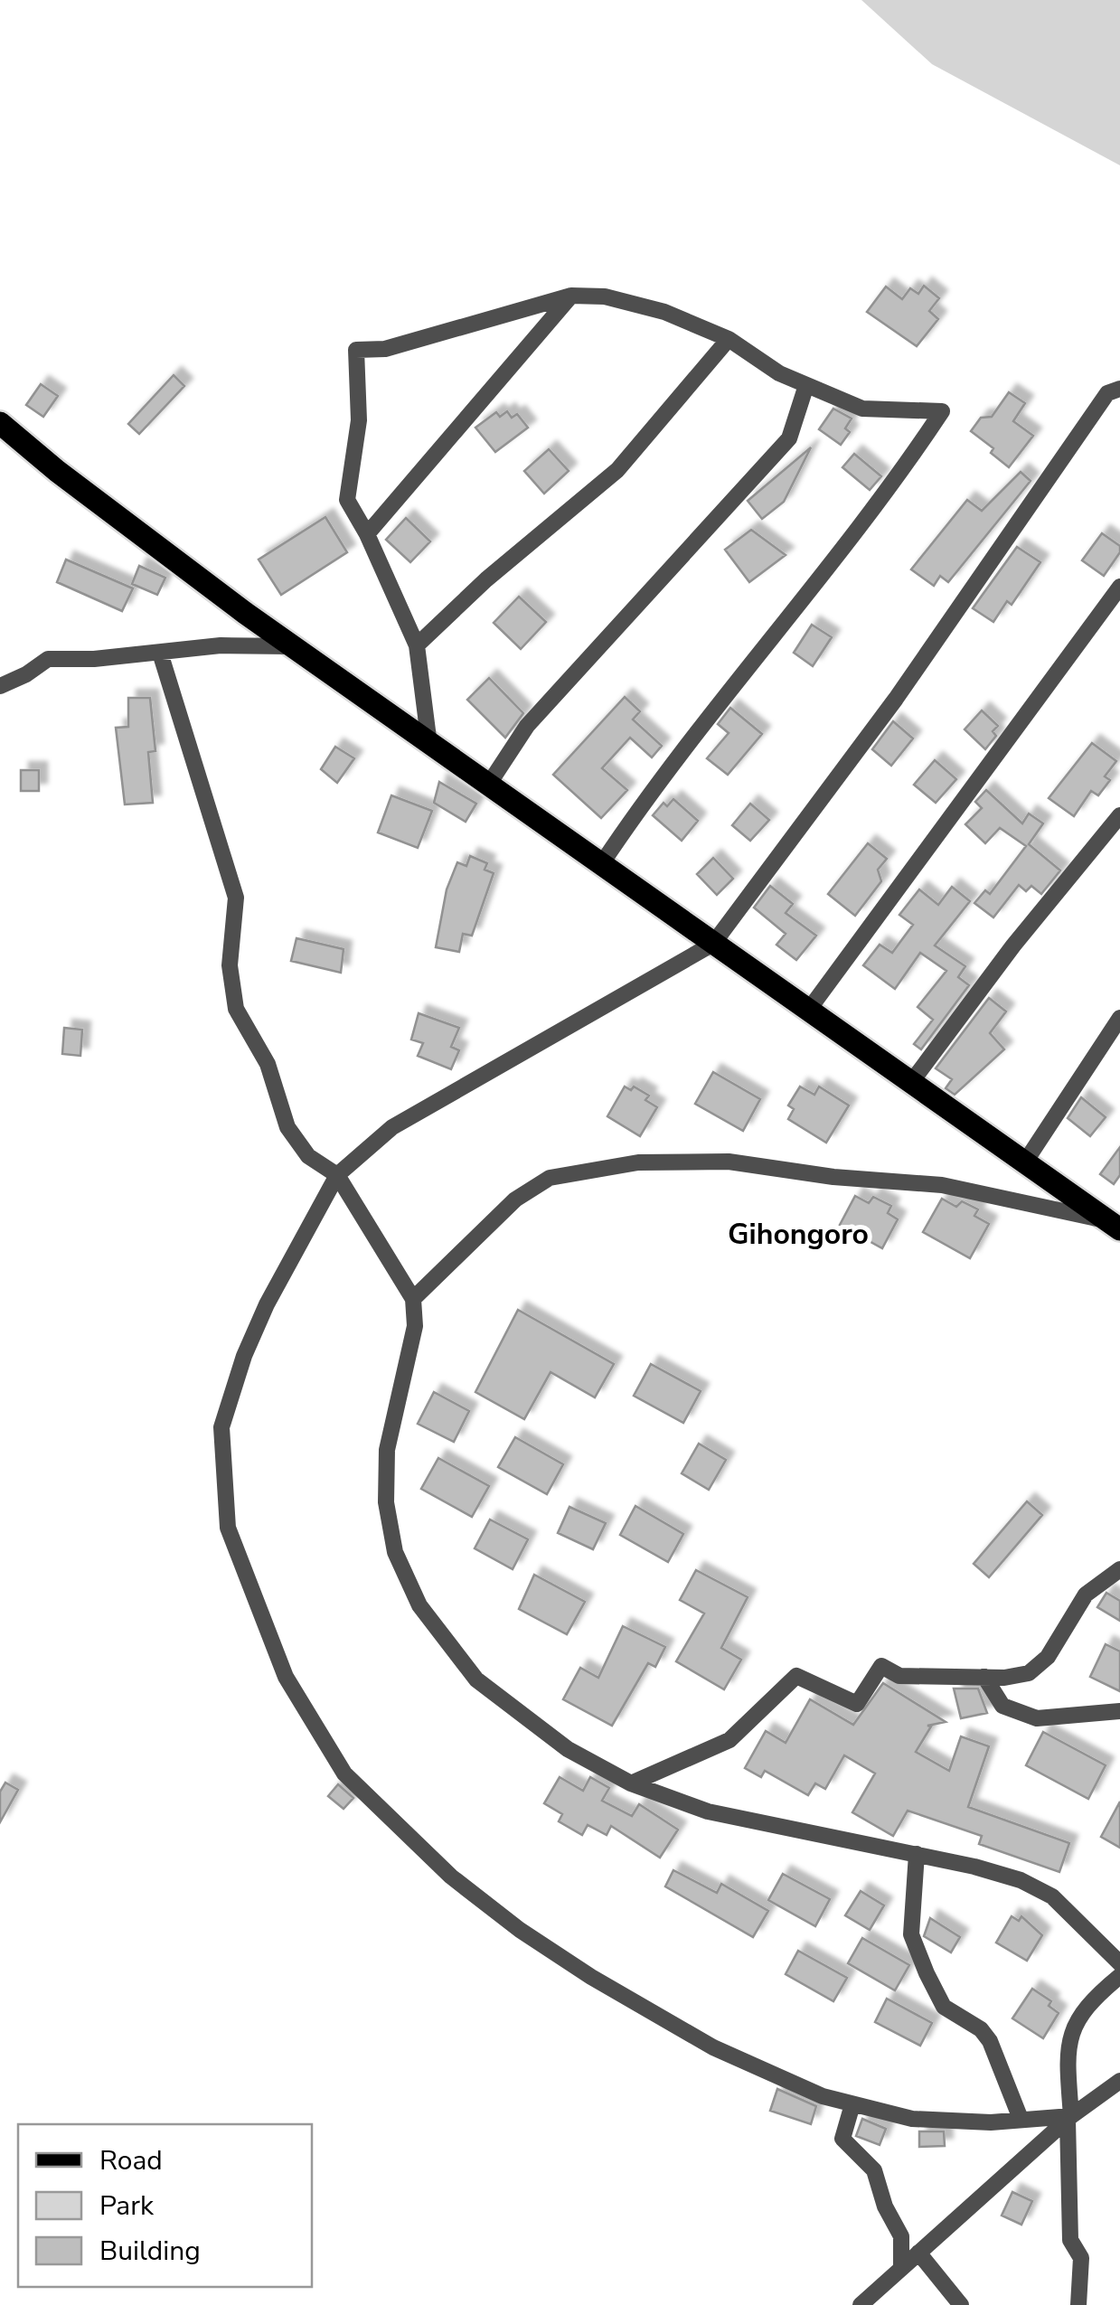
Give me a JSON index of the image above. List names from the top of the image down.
{
  "districts": ["Gihongoro"],
  "legend": ["Road", "Park", "Building"]
}
